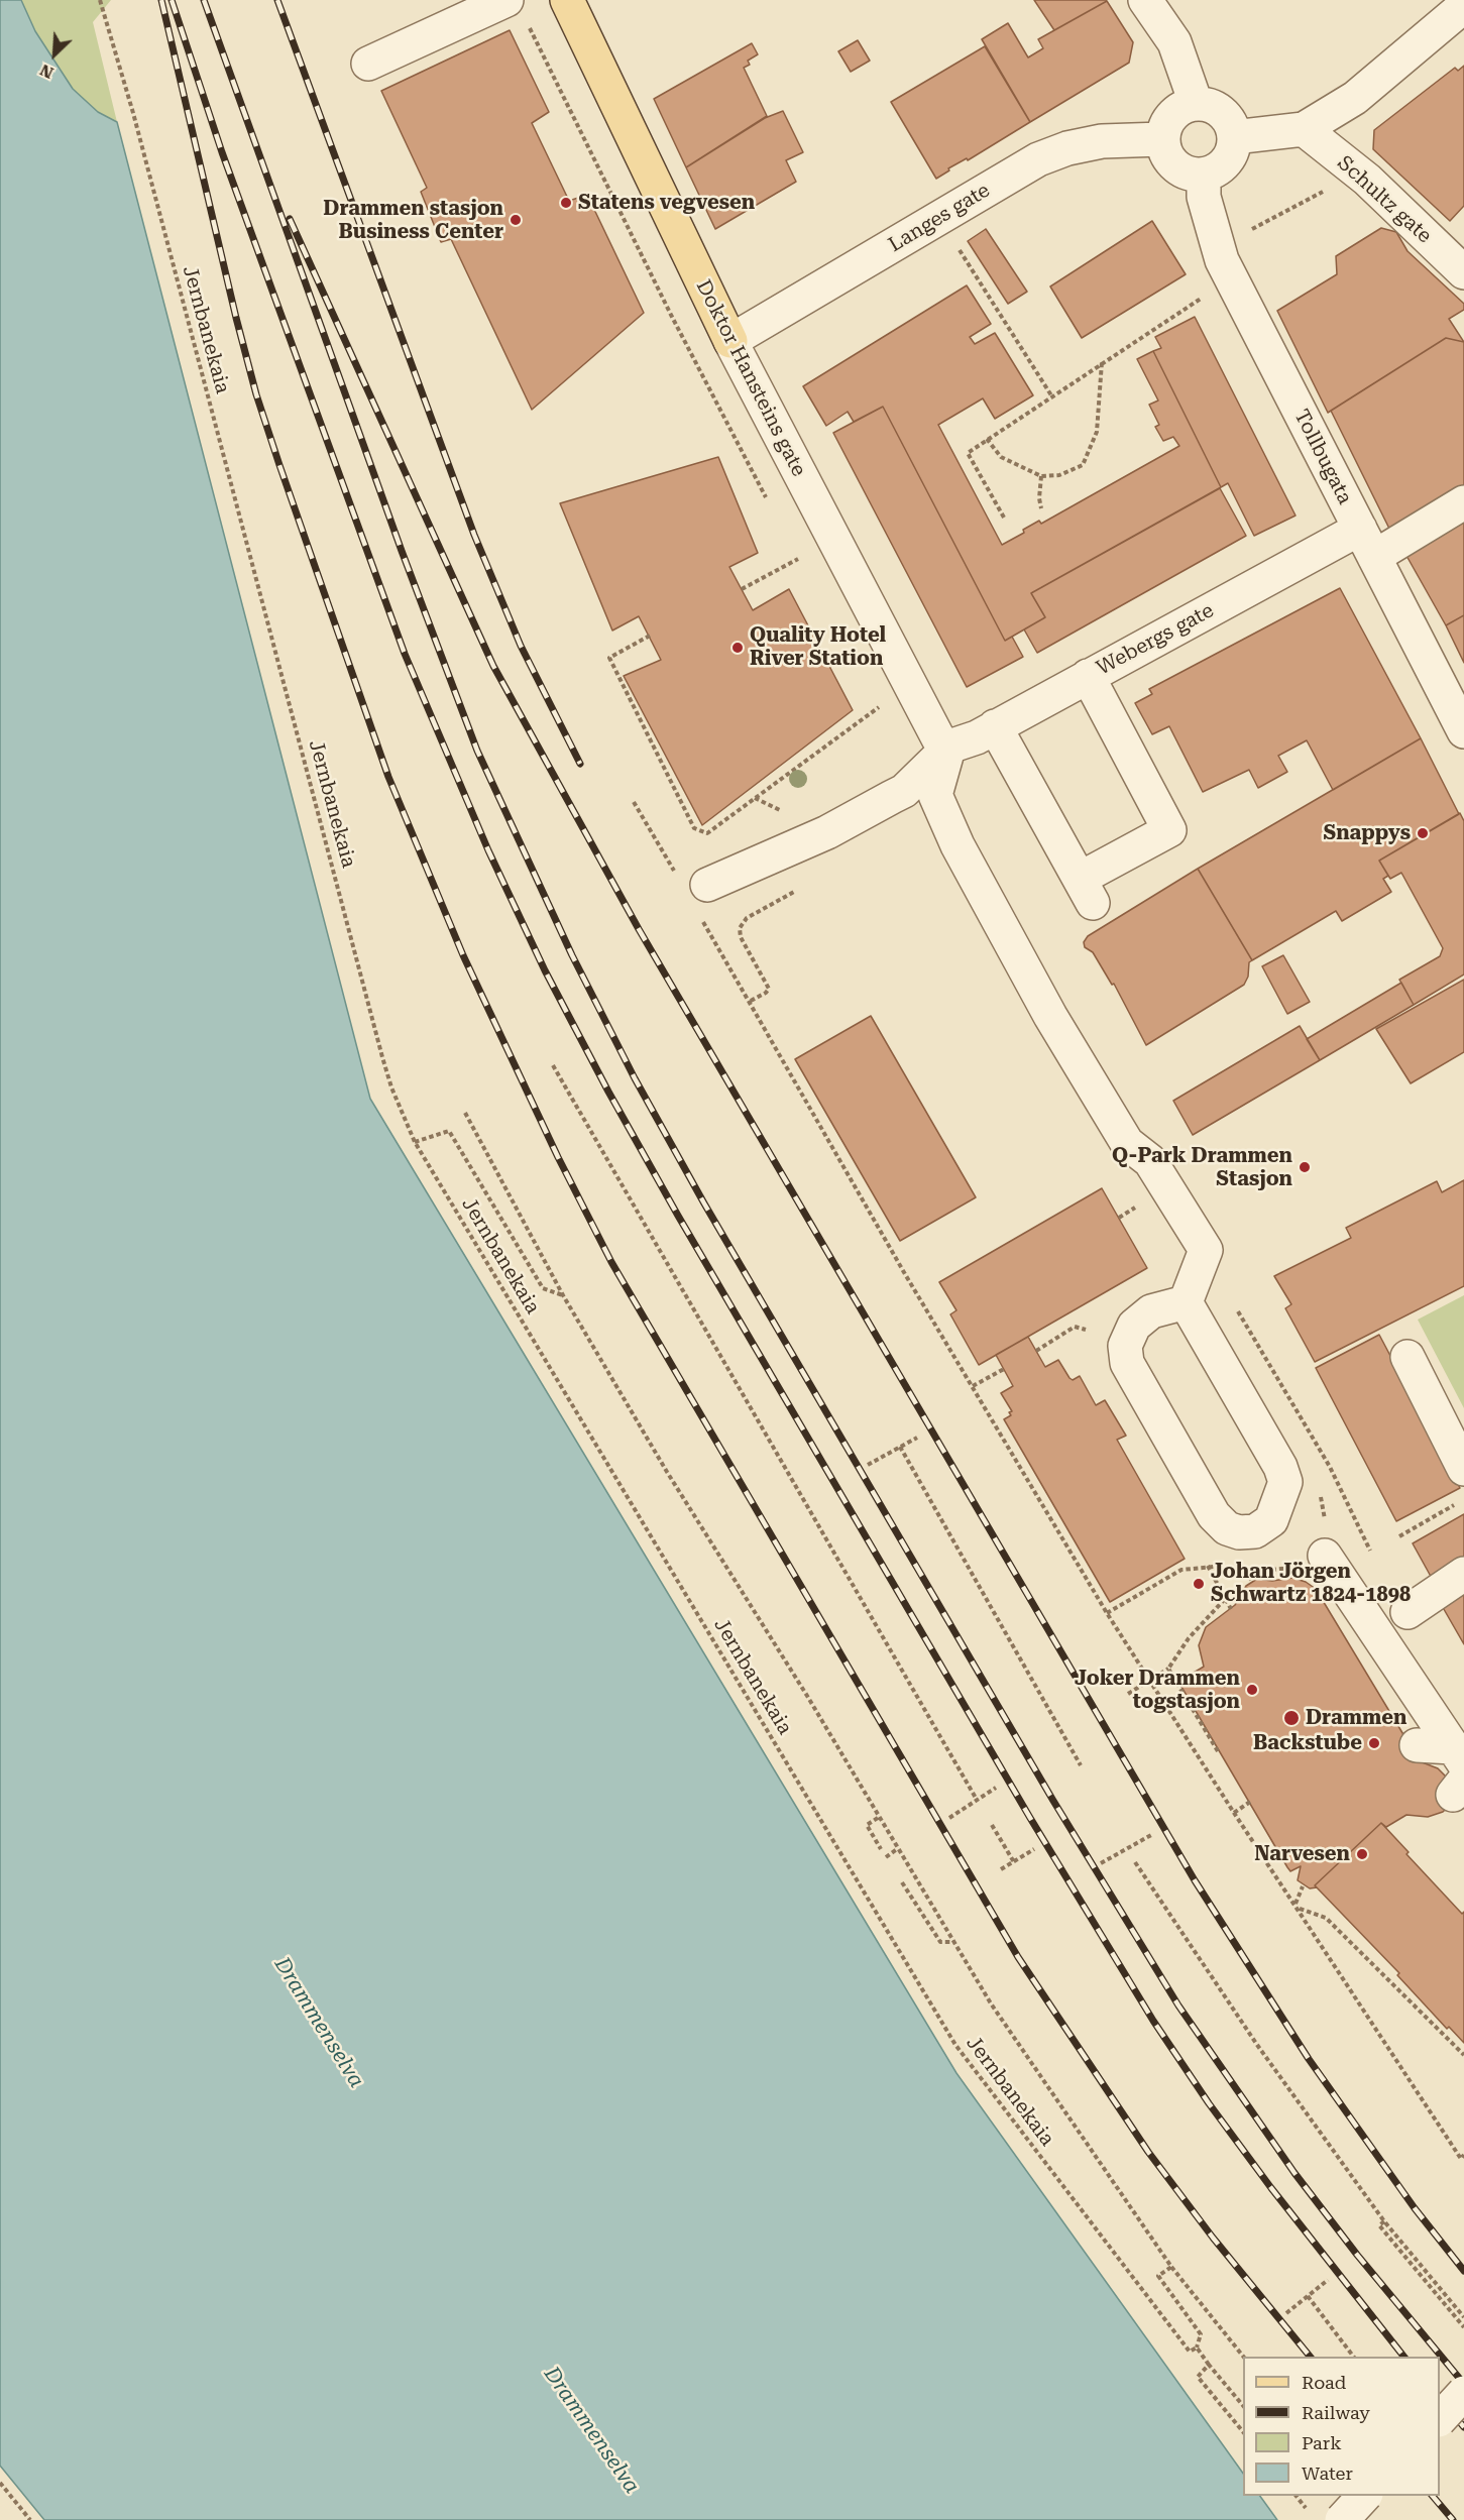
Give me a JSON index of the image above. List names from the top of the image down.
{
  "streets": {
    "main road": ["Doktor Hansteins gate"],
    "street": [
      "Schultz gate",
      "Langes gate",
      "Tollbugata",
      "Webergs gate"
    ],
    "path": ["Jernbanekaia"]
  },
  "crossings": [
    ["Langes gate", "Doktor Hansteins gate"],
    ["Langes gate", "Tollbugata"],
    ["Doktor Hansteins gate", "Webergs gate"],
    ["Tollbugata", "Webergs gate"]
  ],
  "water": ["Drammenselva"],
  "places": [
    "Statens vegvesen",
    "Drammen stasjon Business Center",
    "Quality Hotel River Station",
    "Snappys",
    "Q-Park Drammen Stasjon",
    "Johan Jörgen Schwartz 1824-1898",
    "Joker Drammen togstasjon",
    "Drammen",
    "Backstube",
    "Narvesen"
  ],
  "legend": [
    "Road",
    "Railway",
    "Park",
    "Water"
  ],
  "north": "bottom left"
}
